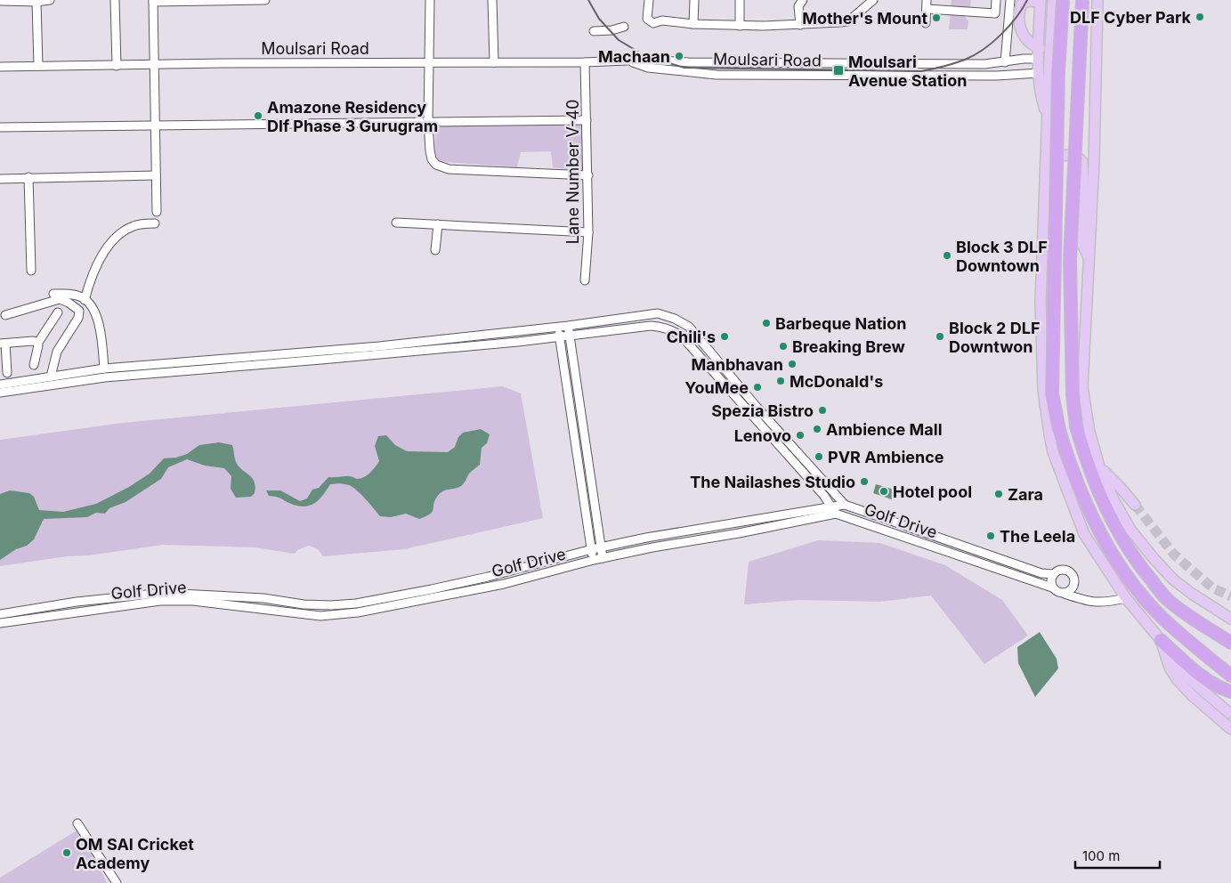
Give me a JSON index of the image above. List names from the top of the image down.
{
  "streets": {
    "street": ["Moulsari Road", "Lane Number V-40", "Golf Drive"]
  },
  "crossings": [
    ["Moulsari Road", "Lane Number V-40"]
  ],
  "places": {
    "other": [
      "DLF Cyber Park",
      "Mother's Mount",
      "Machaan",
      "Amazone Residency Dlf Phase 3 Gurugram",
      "Block 3 DLF Downtown",
      "Barbeque Nation",
      "Chili's",
      "Block 2 DLF Downtwon",
      "Breaking Brew",
      "Manbhavan",
      "McDonald's",
      "YouMee",
      "Spezia Bistro",
      "Ambience Mall",
      "Lenovo",
      "PVR Ambience",
      "The Nailashes Studio",
      "Hotel pool",
      "Zara",
      "The Leela",
      "OM SAI Cricket Academy"
    ],
    "transit": ["Moulsari Avenue Station"]
  },
  "scale_bar": "100 m"
}
